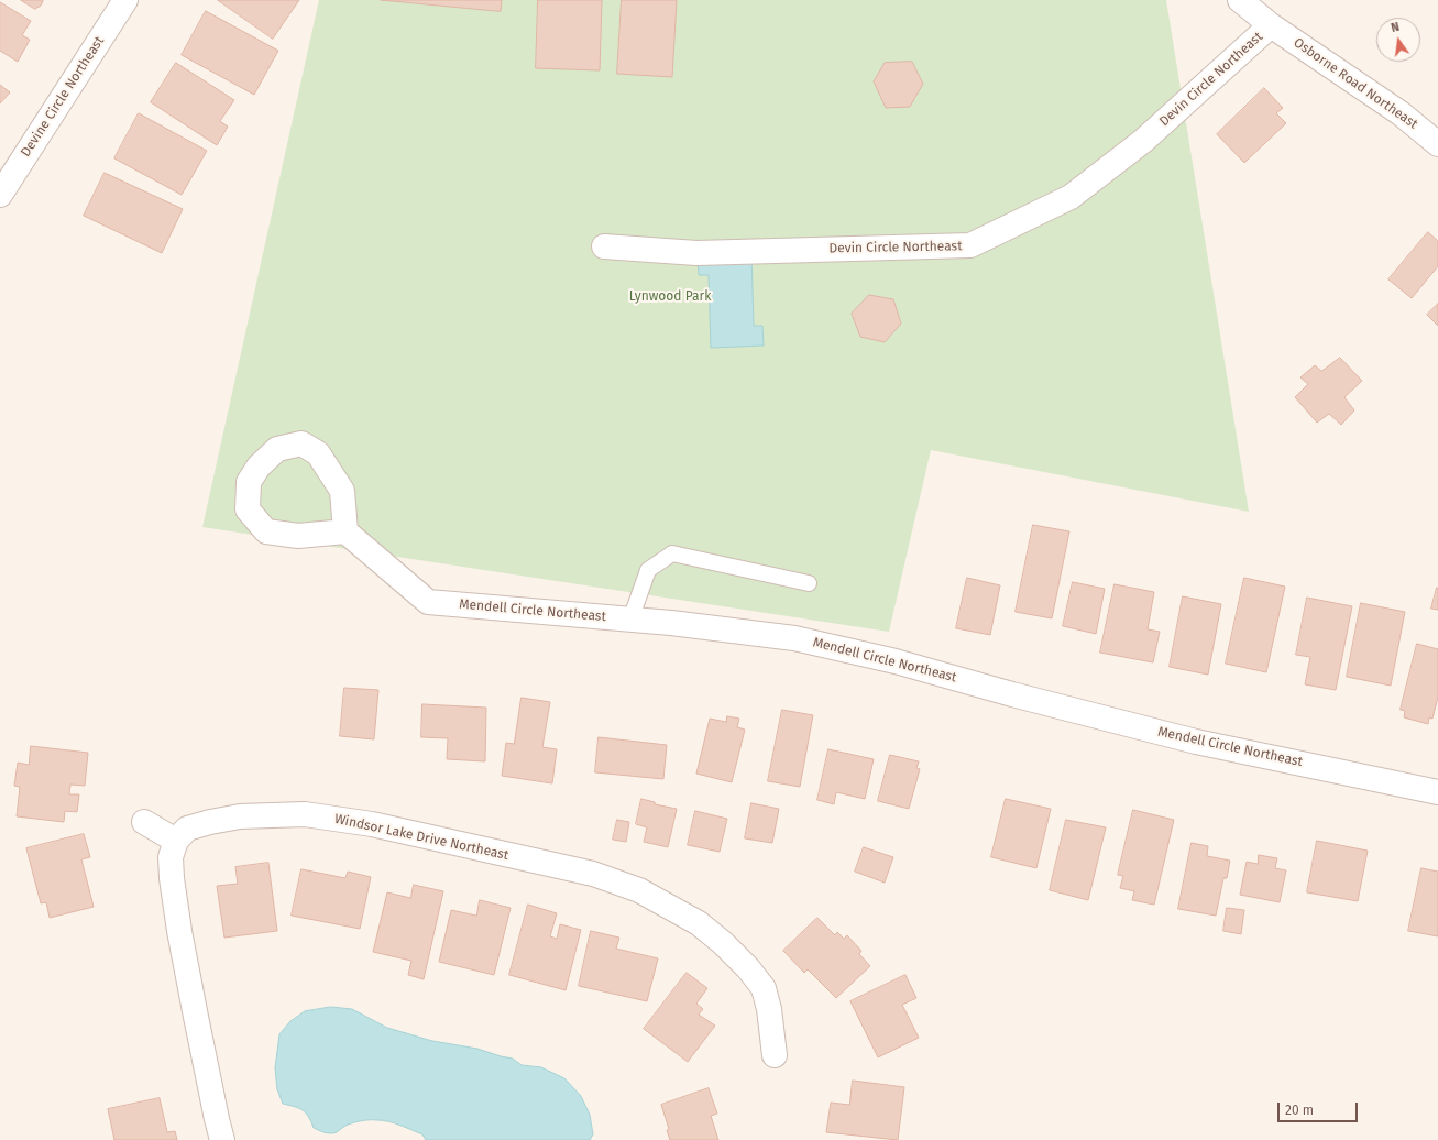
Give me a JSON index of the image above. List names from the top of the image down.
{
  "streets": {
    "street": [
      "Devin Circle Northeast",
      "Osborne Road Northeast",
      "Devine Circle Northeast",
      "Mendell Circle Northeast",
      "Windsor Lake Drive Northeast"
    ]
  },
  "crossings": [
    ["Devin Circle Northeast", "Osborne Road Northeast"]
  ],
  "parks": ["Lynwood Park"],
  "scale_bar": "20 m",
  "north": "top"
}
